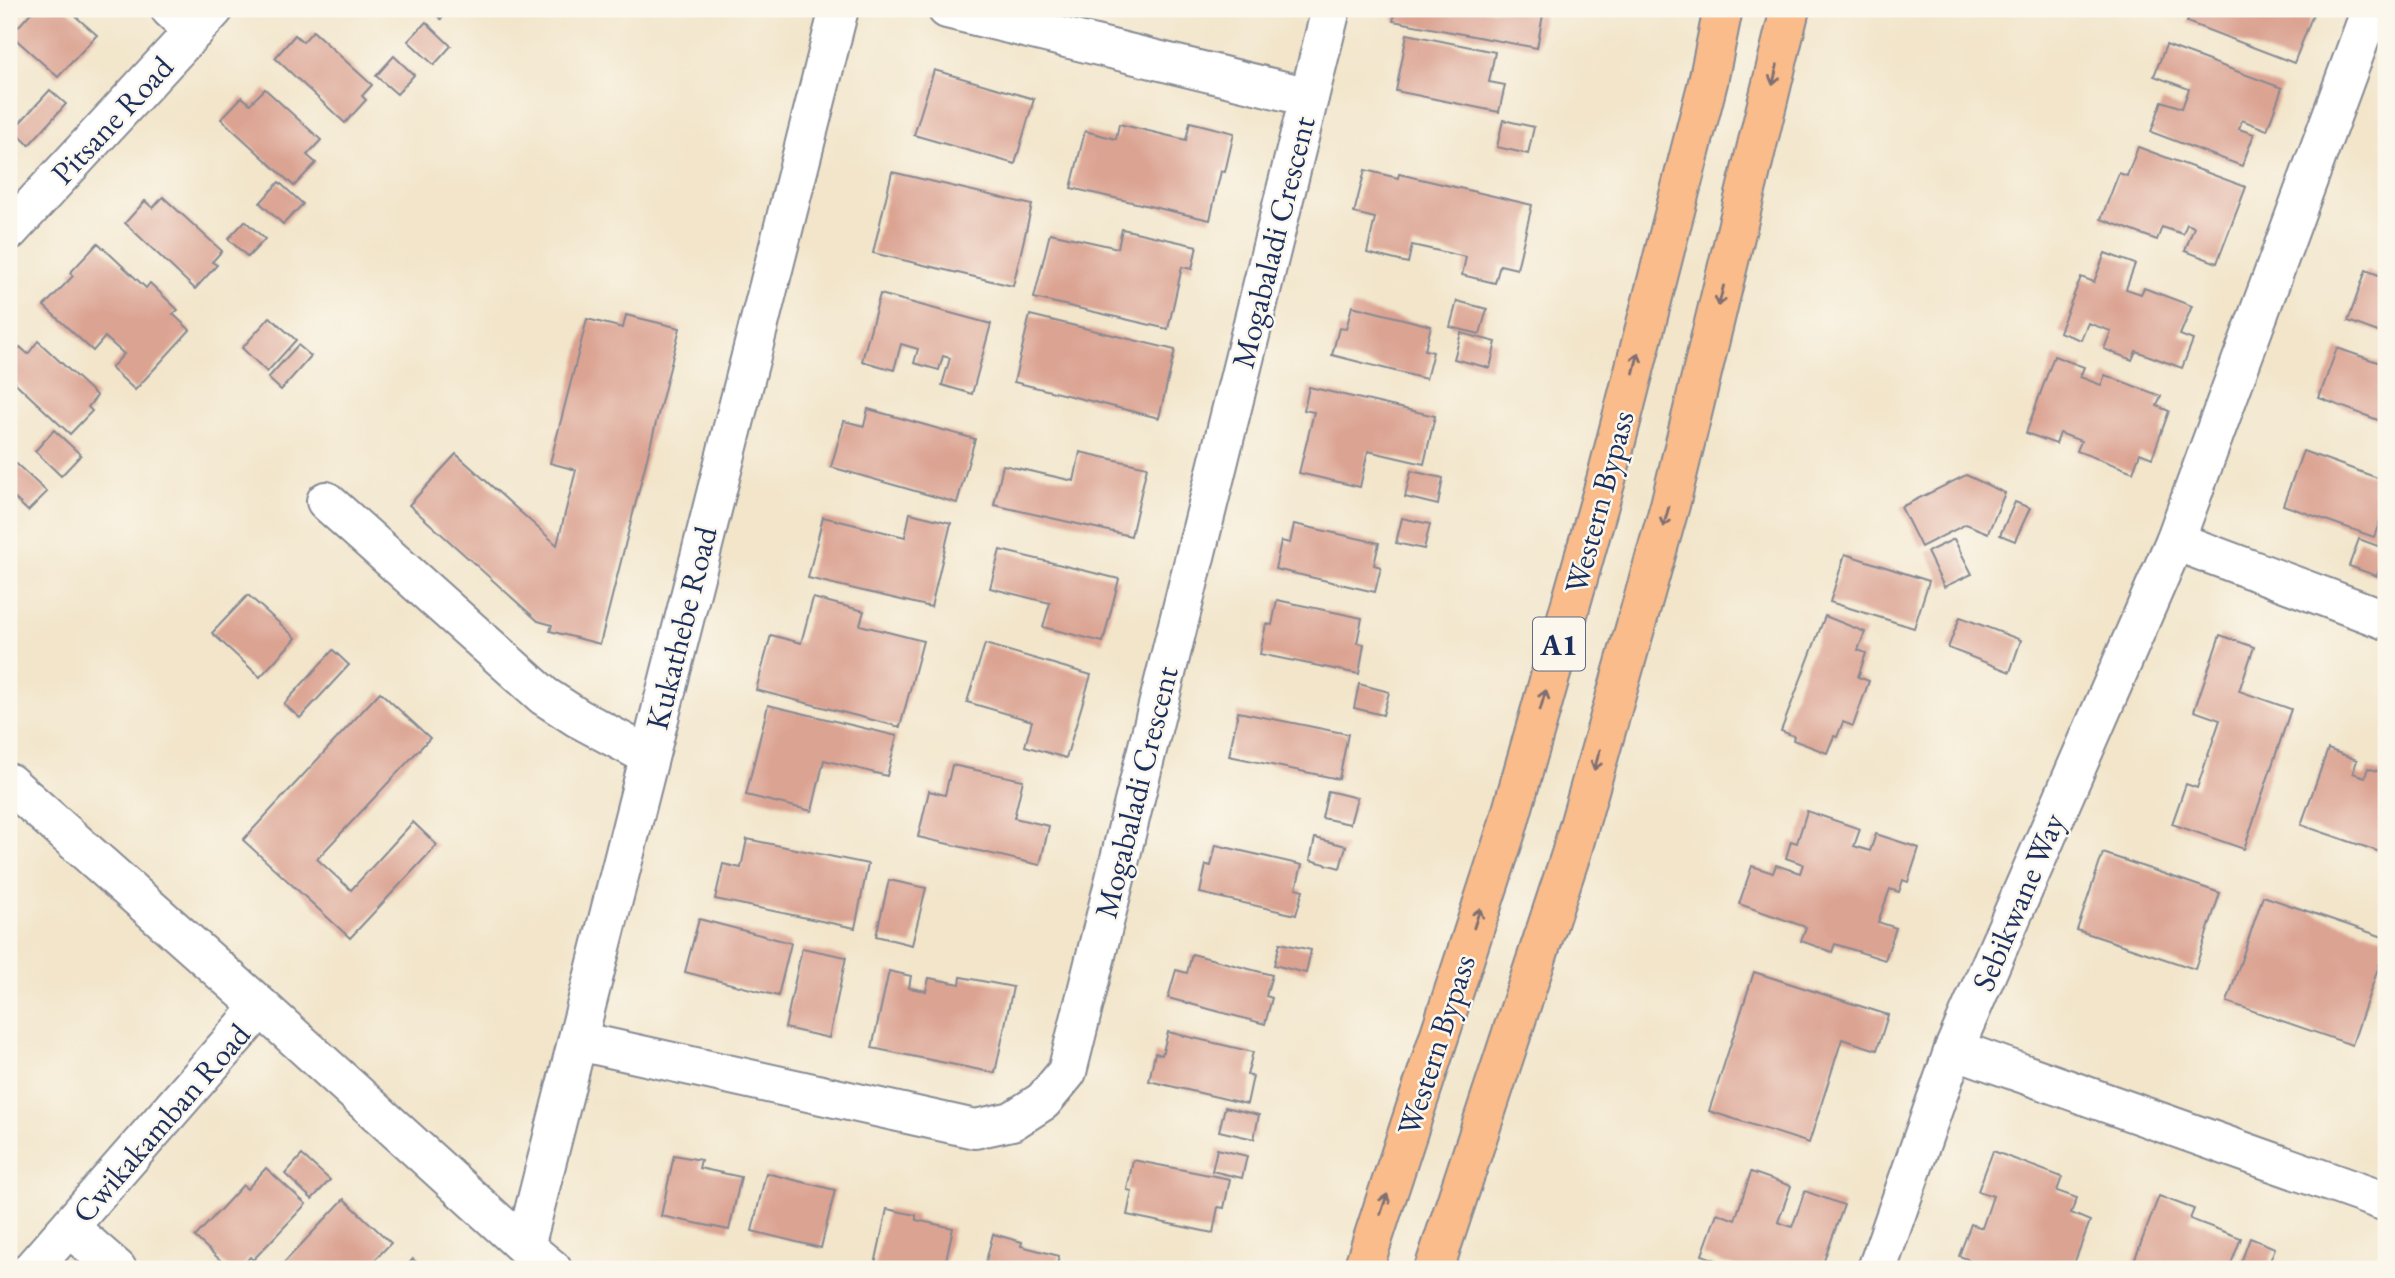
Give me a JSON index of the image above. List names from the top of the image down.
{
  "streets": {
    "highway": ["Western Bypass", "A1"],
    "street": [
      "Pitsane Road",
      "Mogabaladi Crescent",
      "Kukathebe Road",
      "Sebikwane Way",
      "Cwikakamban Road"
    ]
  },
  "crossings": [
    ["Mogabaladi Crescent", "Kukathebe Road"]
  ]
}
